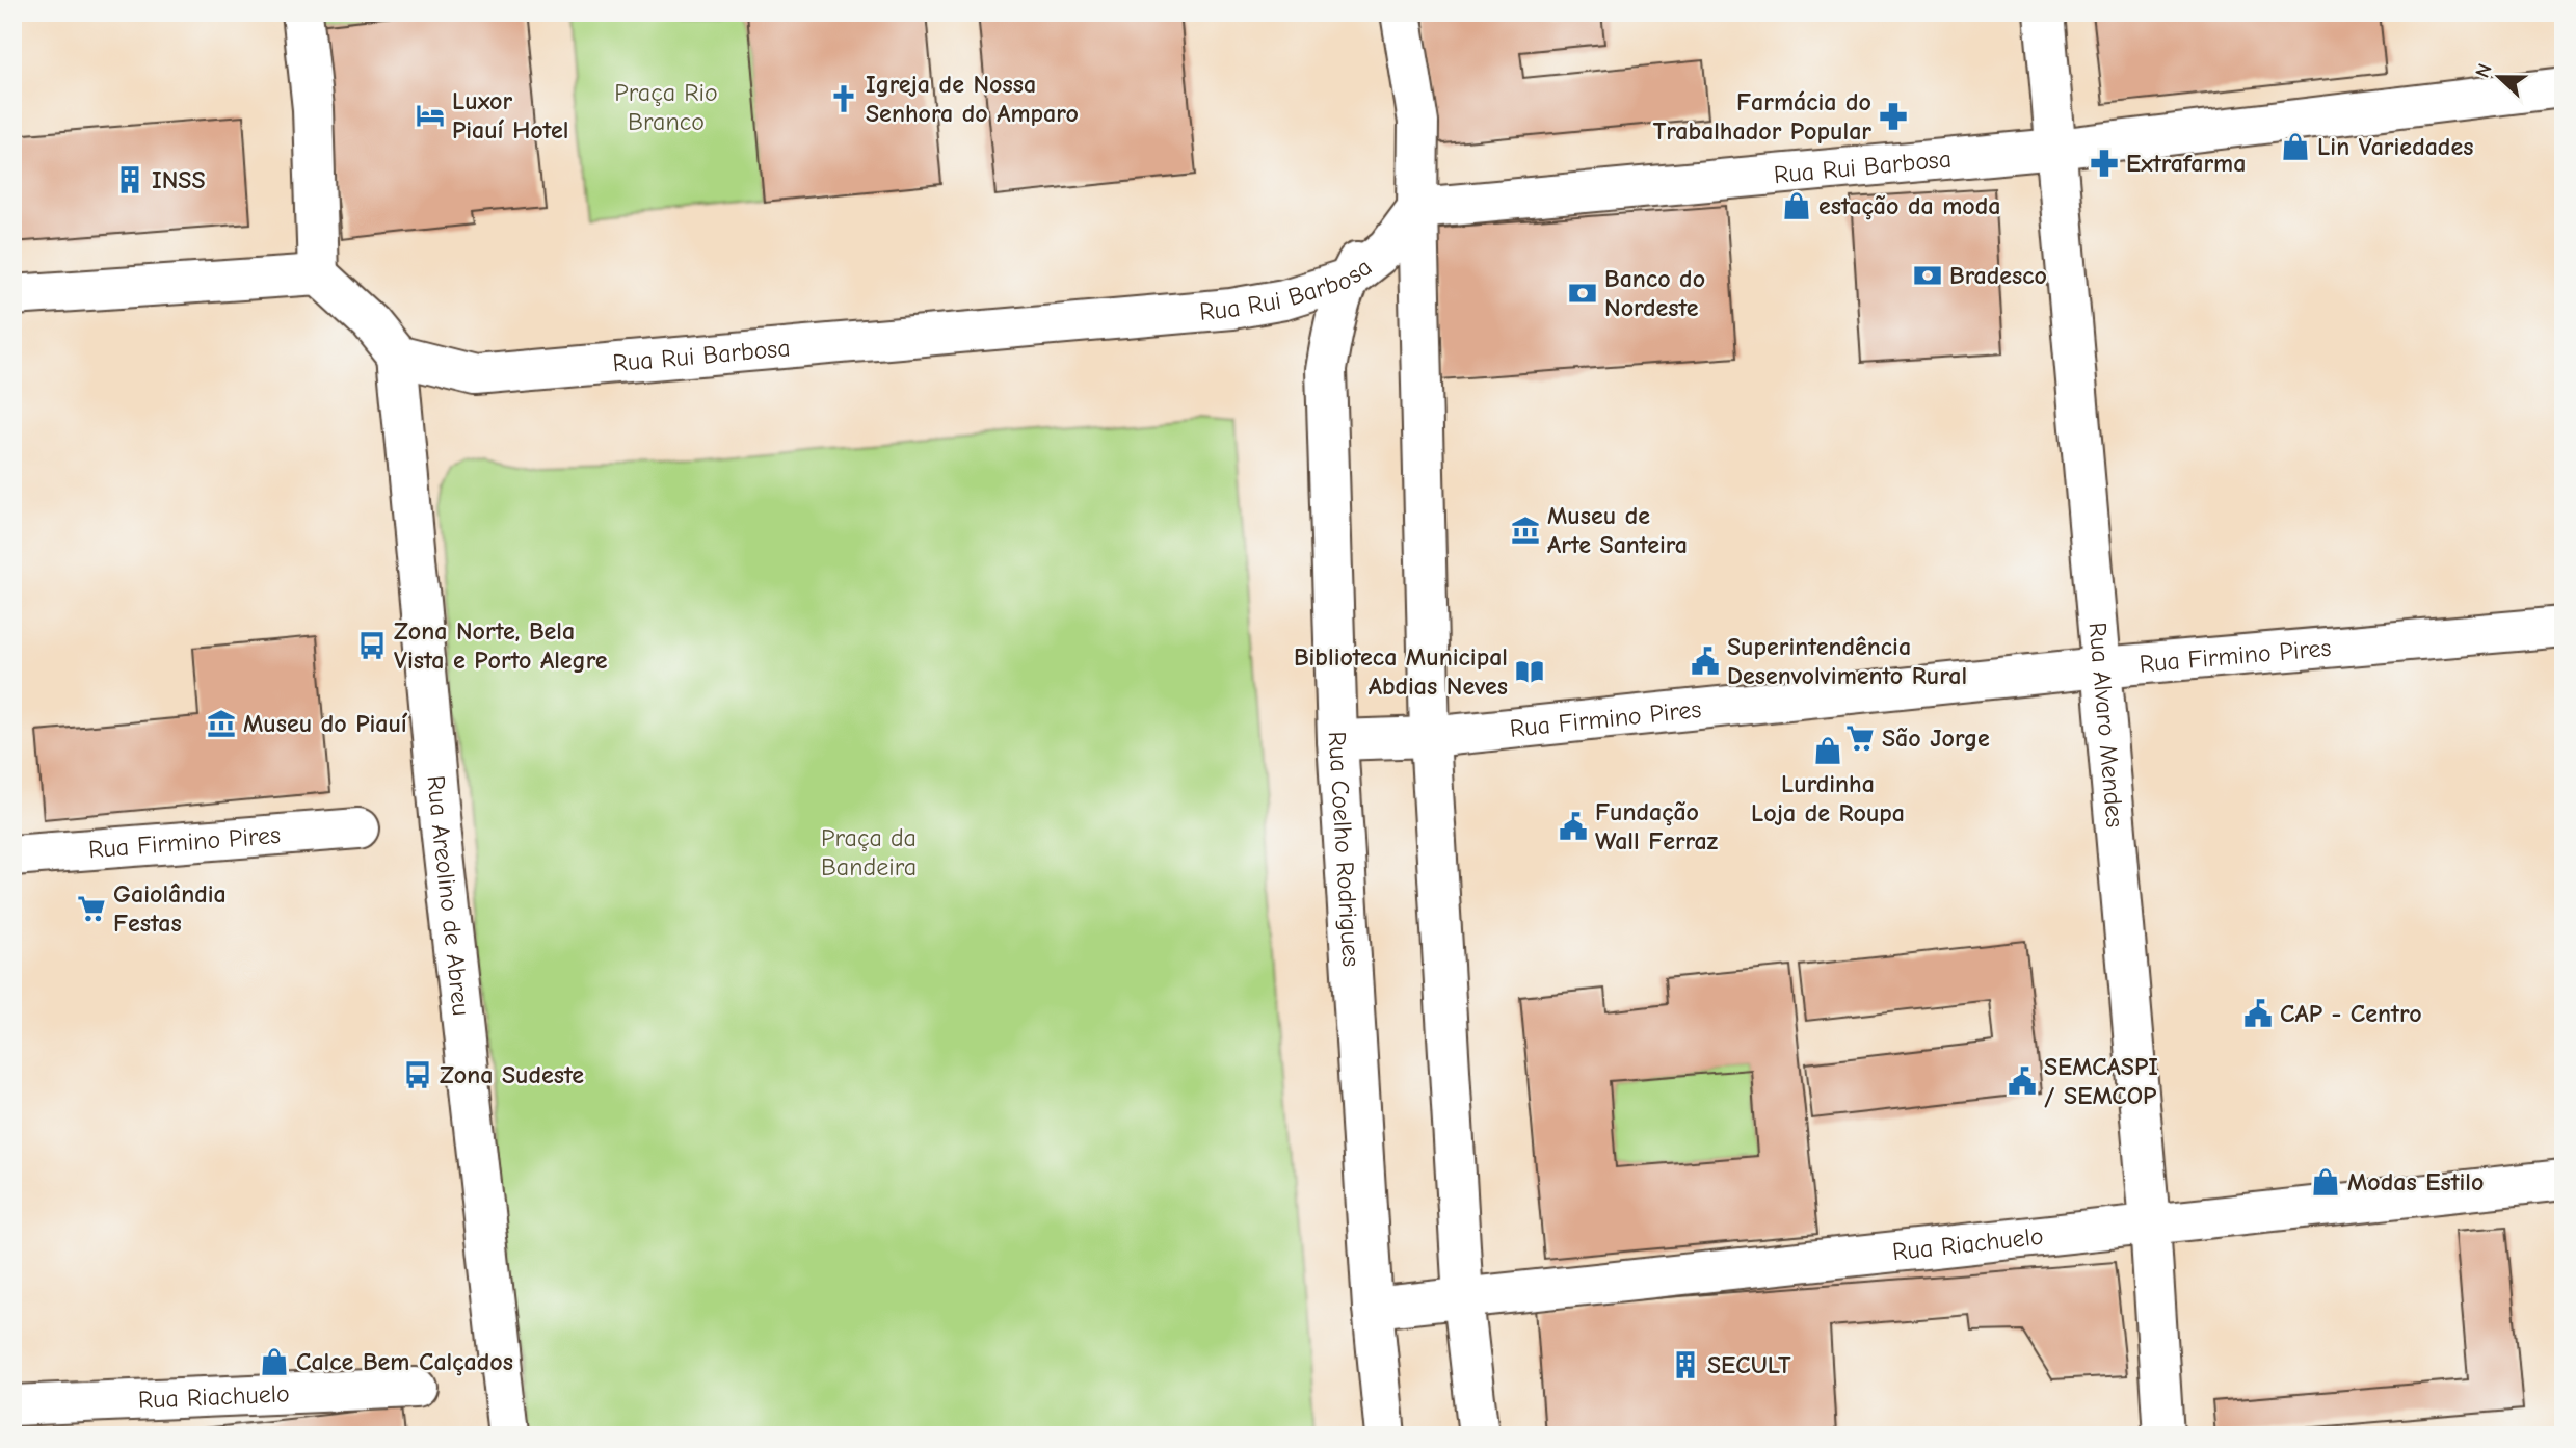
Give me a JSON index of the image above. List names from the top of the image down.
{
  "streets": {
    "street": [
      "Rua Rui Barbosa",
      "Rua Firmino Pires",
      "Rua Alvaro Mendes",
      "Rua Coelho Rodrigues",
      "Rua Areolino de Abreu",
      "Rua Riachuelo"
    ]
  },
  "crossings": [
    ["Rua Rui Barbosa", "Rua Alvaro Mendes"],
    ["Rua Rui Barbosa", "Rua Coelho Rodrigues"],
    ["Rua Rui Barbosa", "Rua Areolino de Abreu"],
    ["Rua Firmino Pires", "Rua Alvaro Mendes"],
    ["Rua Firmino Pires", "Rua Coelho Rodrigues"],
    ["Rua Alvaro Mendes", "Rua Riachuelo"],
    ["Rua Coelho Rodrigues", "Rua Riachuelo"]
  ],
  "parks": ["Praça Rio Branco", "Praça da Bandeira"],
  "places": {
    "church": ["Igreja de Nossa Senhora do Amparo"],
    "hotel": ["Luxor Piauí Hotel"],
    "pharmacy": ["Farmácia do Trabalhador Popular", "Extrafarma"],
    "shop": [
      "Lin Variedades",
      "estação da moda",
      "Lurdinha Loja de Roupa",
      "Modas Estilo",
      "Calce Bem Calçados"
    ],
    "building": ["INSS", "SECULT"],
    "bank": ["Bradesco", "Banco do Nordeste"],
    "museum": ["Museu de Arte Santeira", "Museu do Piauí"],
    "bus stop": ["Zona Norte, Bela Vista e Porto Alegre", "Zona Sudeste"],
    "public building": [
      "Superintendência Desenvolvimento Rural",
      "Fundação Wall Ferraz",
      "CAP - Centro",
      "SEMCASPI / SEMCOP"
    ],
    "library": ["Biblioteca Municipal Abdias Neves"],
    "supermarket": ["São Jorge", "Gaiolândia Festas"]
  },
  "north": "left"
}
